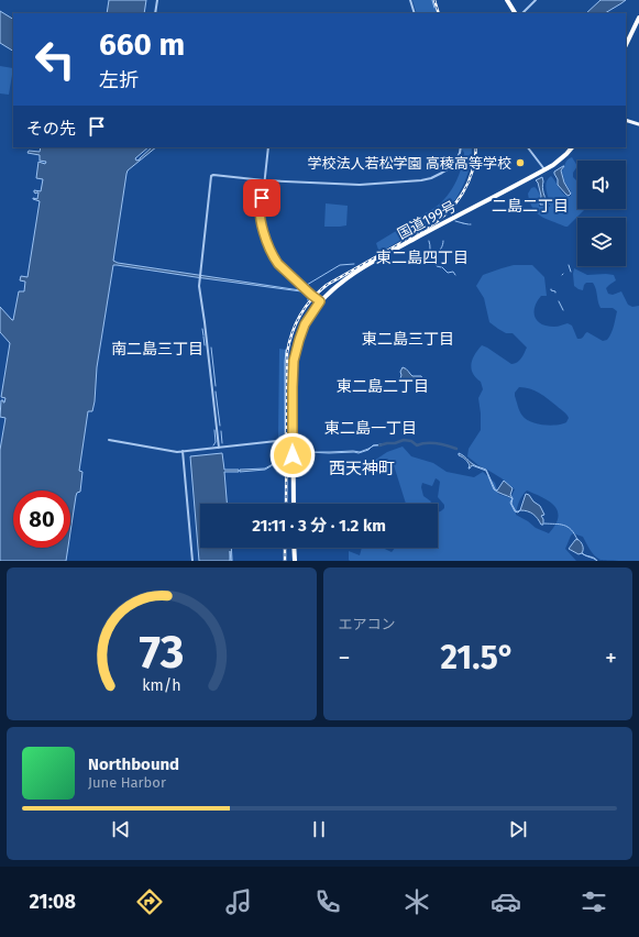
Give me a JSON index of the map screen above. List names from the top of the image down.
{
  "streets": {
    "highway": ["国道199号"]
  },
  "districts": [
    "二島二丁目",
    "東二島四丁目",
    "東二島三丁目",
    "南二島三丁目",
    "東二島二丁目",
    "東二島一丁目",
    "西天神町"
  ],
  "places": ["学校法人若松学園 高稜高等学校"],
  "page": {
    "turn": ["660 m", "左折"],
    "then": "その先",
    "limit": "80",
    "trip": "21:11 · 3 分 · 1.2 km",
    "tile": "エアコン",
    "heat": ["−", "21.5°", "+"],
    "song": ["Northbound", "June Harbor"],
    "tabs": "21:08",
    "gauge": ["73", "km/h"]
  }
}
